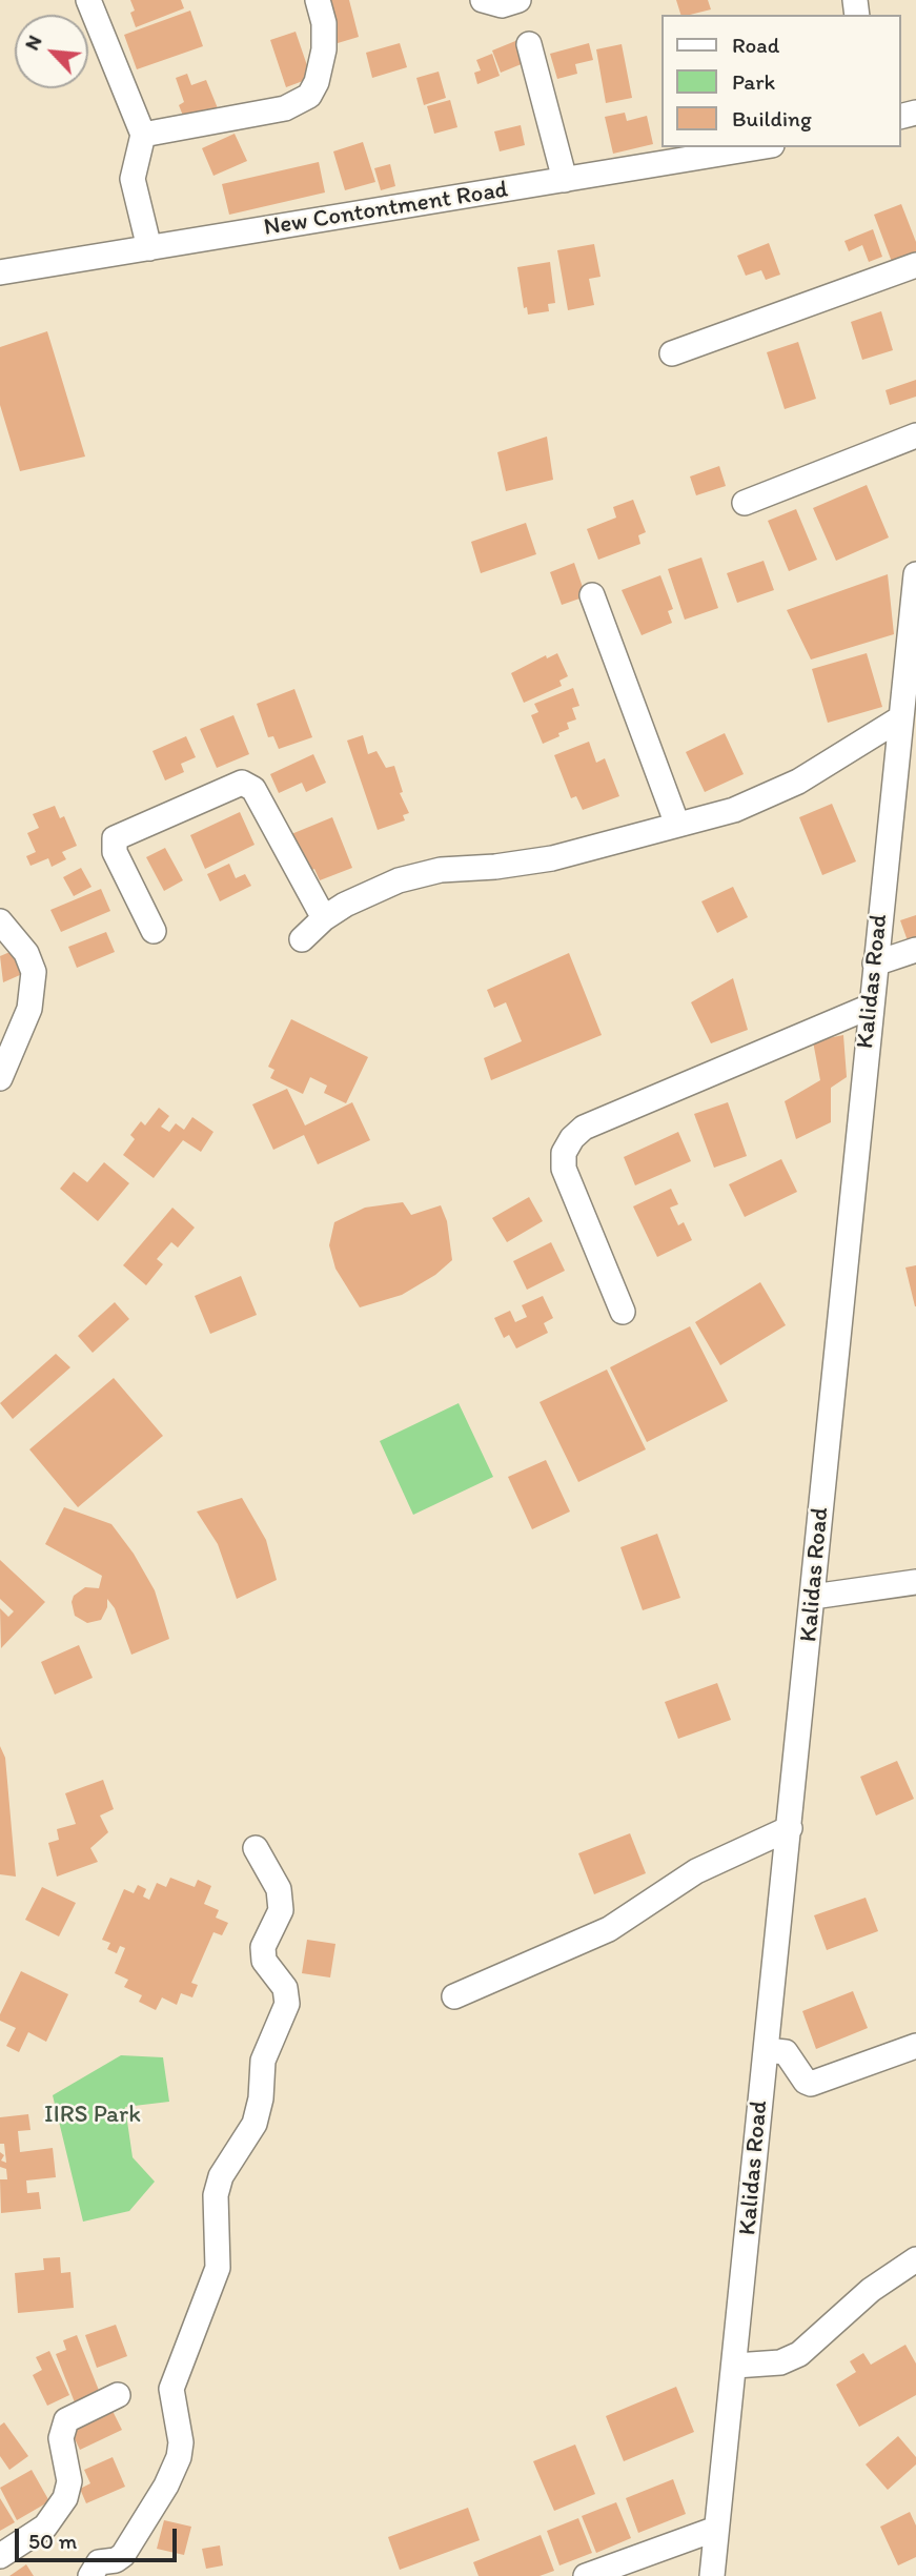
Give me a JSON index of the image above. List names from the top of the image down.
{
  "streets": {
    "street": ["New Contontment Road", "Kalidas Road"]
  },
  "parks": ["IIRS Park"],
  "legend": ["Road", "Park", "Building"],
  "scale_bar": "50 m",
  "north": "top left"
}
